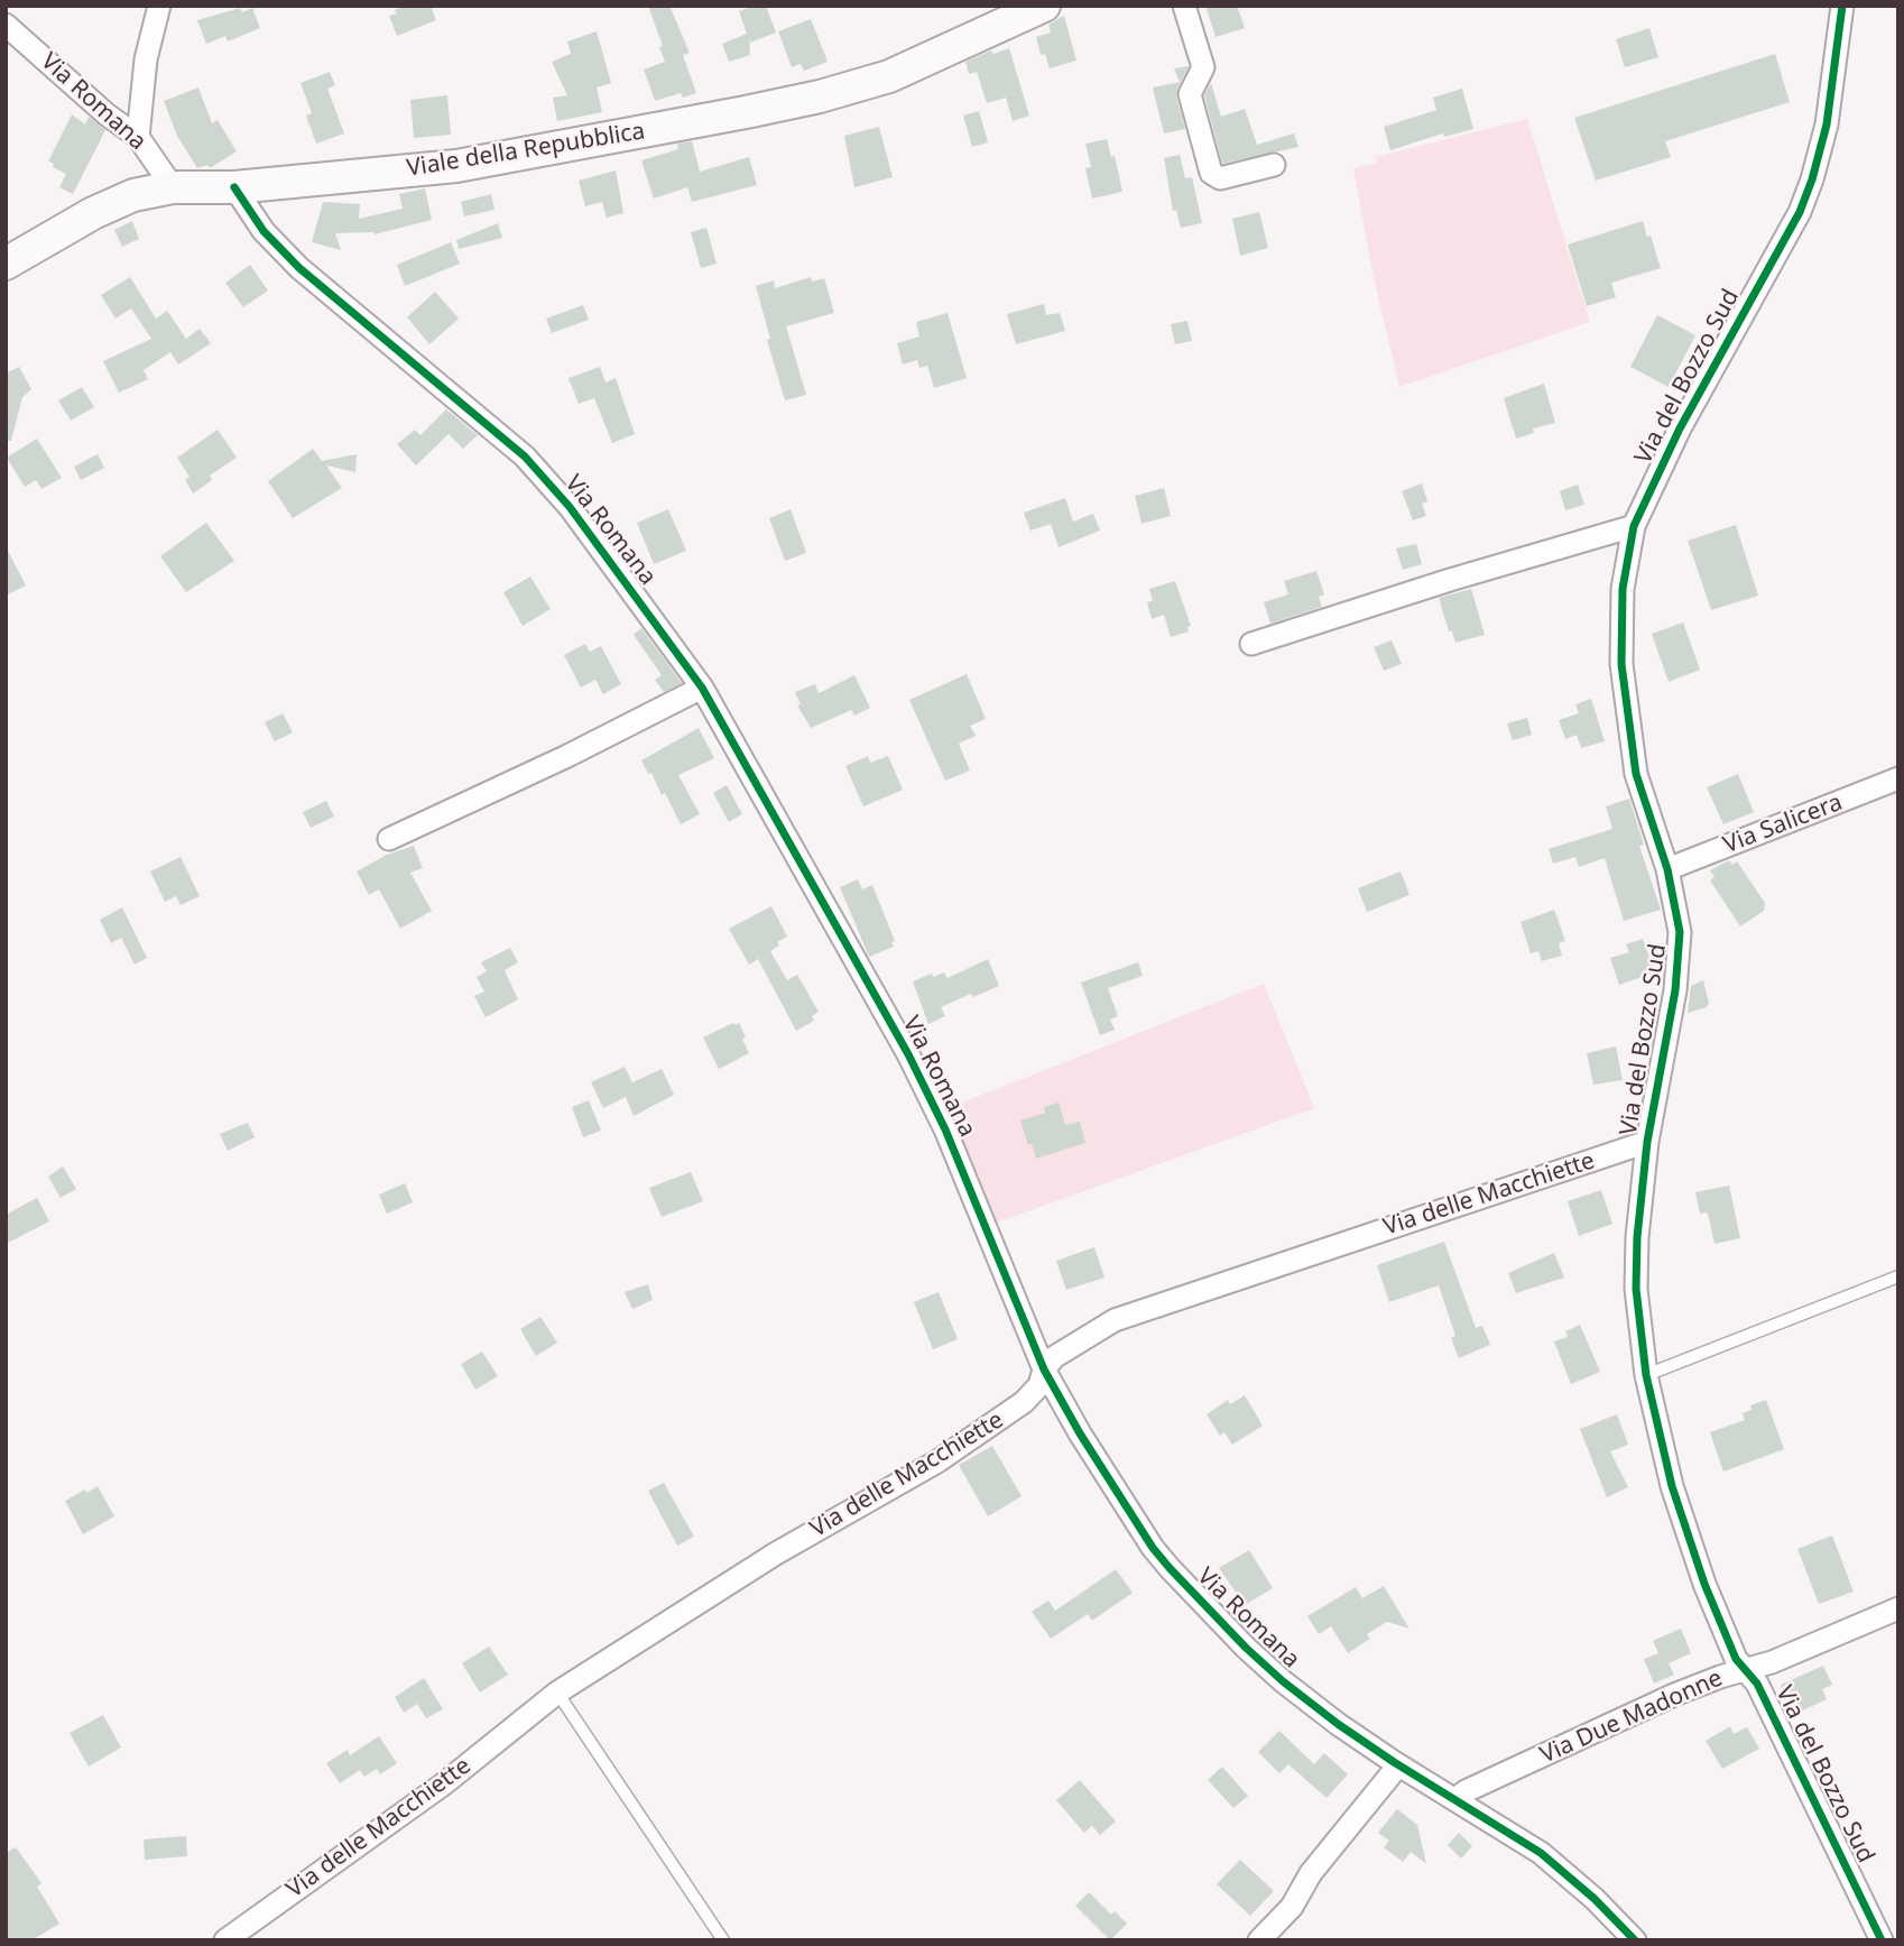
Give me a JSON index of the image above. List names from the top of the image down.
{
  "streets": {
    "main road": ["Viale della Repubblica"],
    "street": [
      "Via Romana",
      "Via del Bozzo Sud",
      "Via Salicera",
      "Via delle Macchiette",
      "Via Due Madonne"
    ]
  },
  "crossings": [
    ["Via Romana", "Viale della Repubblica"],
    ["Via Romana", "Via delle Macchiette"],
    ["Via Romana", "Via Due Madonne"],
    ["Via del Bozzo Sud", "Via Salicera"],
    ["Via del Bozzo Sud", "Via delle Macchiette"],
    ["Via del Bozzo Sud", "Via Due Madonne"]
  ]
}
